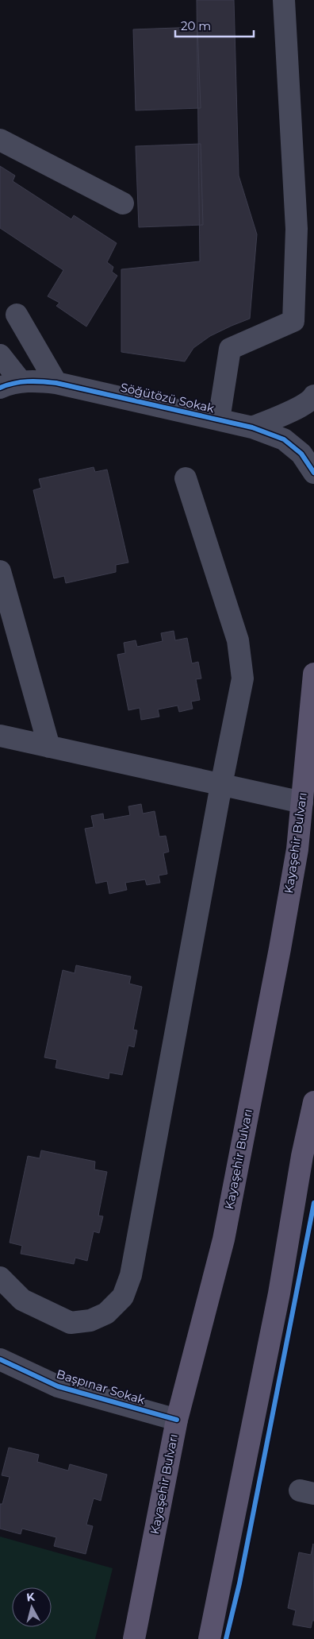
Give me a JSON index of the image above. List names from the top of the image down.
{
  "streets": {
    "main road": ["Kayaşehir Bulvarı"],
    "street": ["Söğütözü Sokak", "Başpınar Sokak"]
  },
  "crossings": [
    ["Kayaşehir Bulvarı", "Başpınar Sokak"]
  ],
  "scale_bar": "20 m",
  "north": "top"
}
